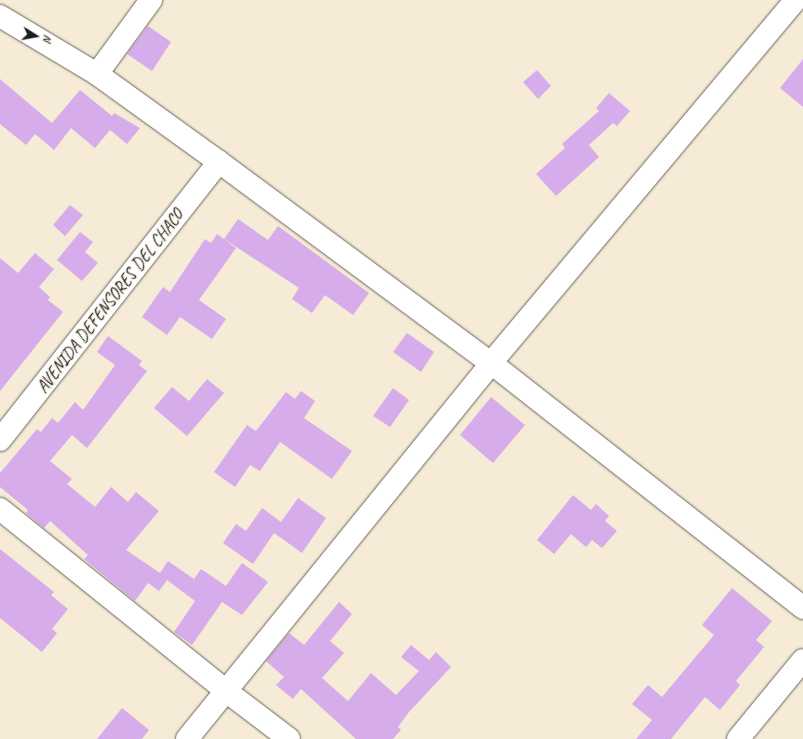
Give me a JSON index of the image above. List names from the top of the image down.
{
  "streets": {
    "street": ["AVENIDA DEFENSORES DEL CHACO"]
  },
  "north": "right"
}
